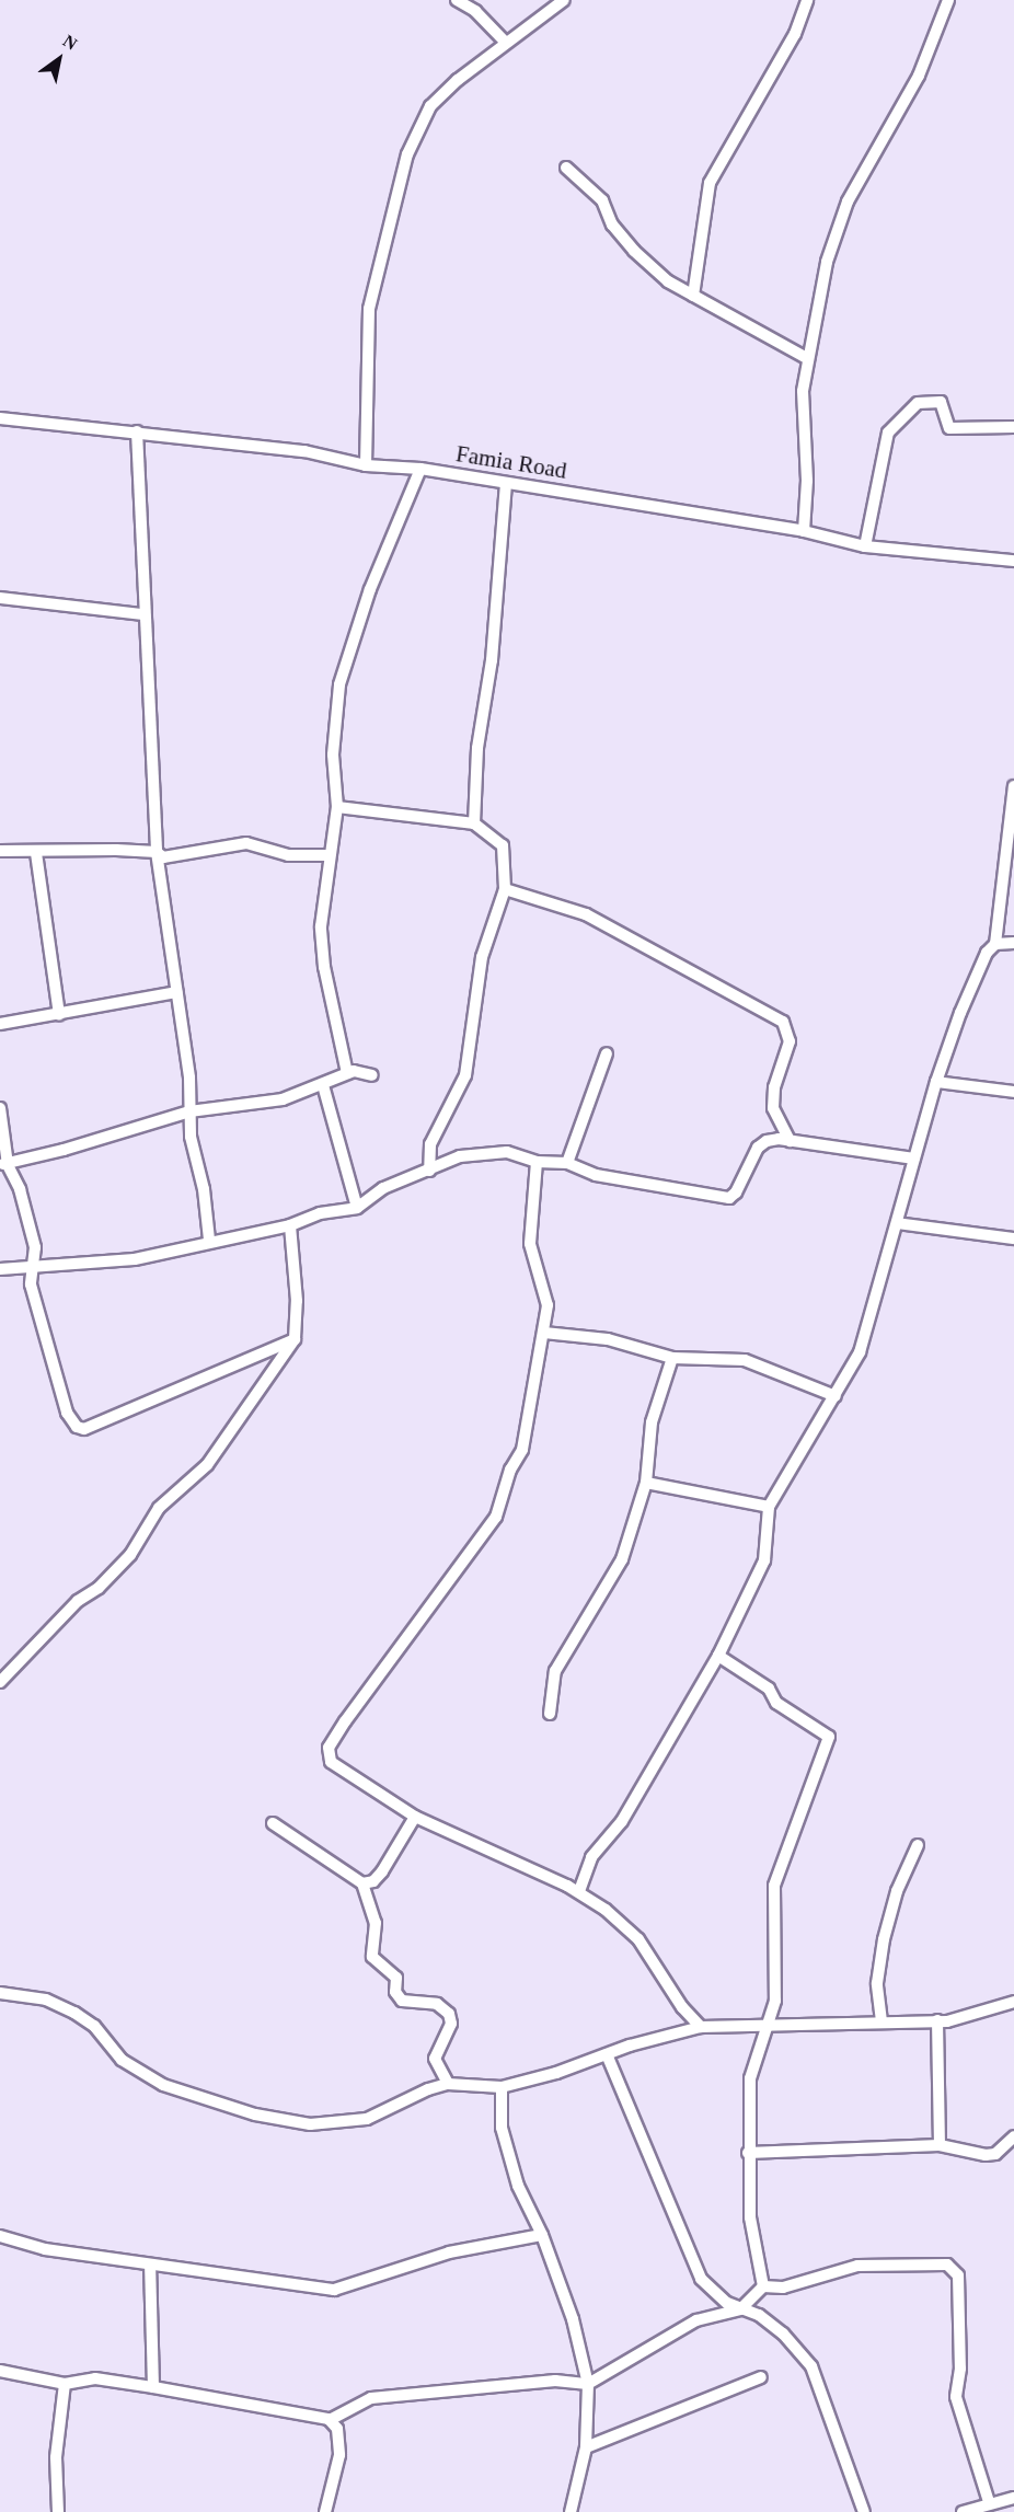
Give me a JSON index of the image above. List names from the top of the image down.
{
  "streets": {
    "street": ["Famia Road"]
  },
  "north": "top right"
}
